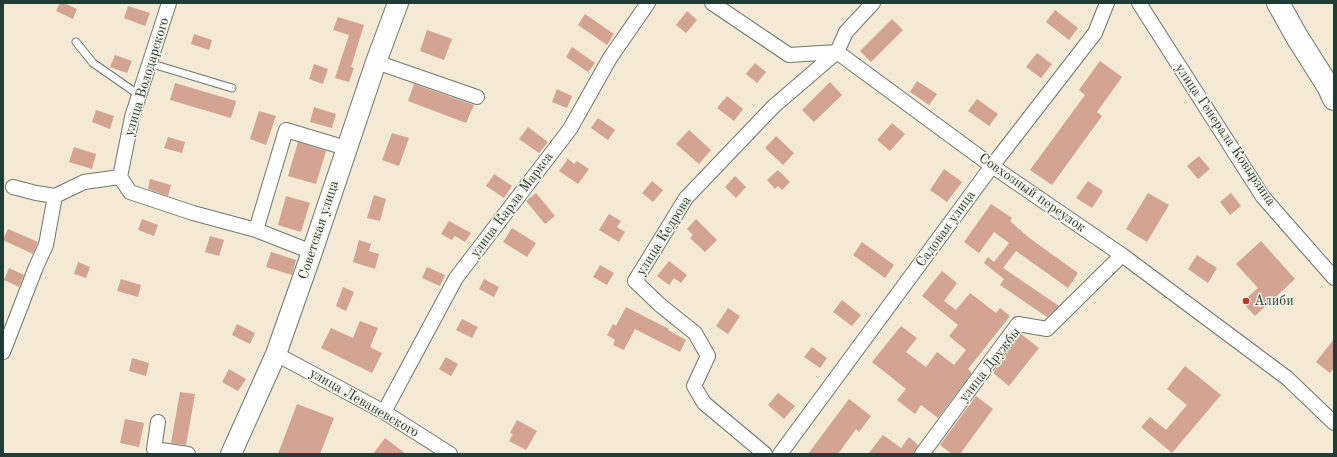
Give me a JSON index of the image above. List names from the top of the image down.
{
  "streets": {
    "street": [
      "улица Володарского",
      "улица Генерала Ковырзина",
      "Совхозный переулок",
      "улица Карла Маркса",
      "Садовая улица",
      "Советская улица",
      "улица Кедрова",
      "улица Дружбы",
      "улица Леваневского"
    ]
  },
  "crossings": [
    ["Совхозный переулок", "Садовая улица"],
    ["Совхозный переулок", "улица Кедрова"],
    ["Совхозный переулок", "улица Дружбы"],
    ["улица Карла Маркса", "улица Леваневского"],
    ["Советская улица", "улица Леваневского"]
  ],
  "places": ["Алиби"]
}
